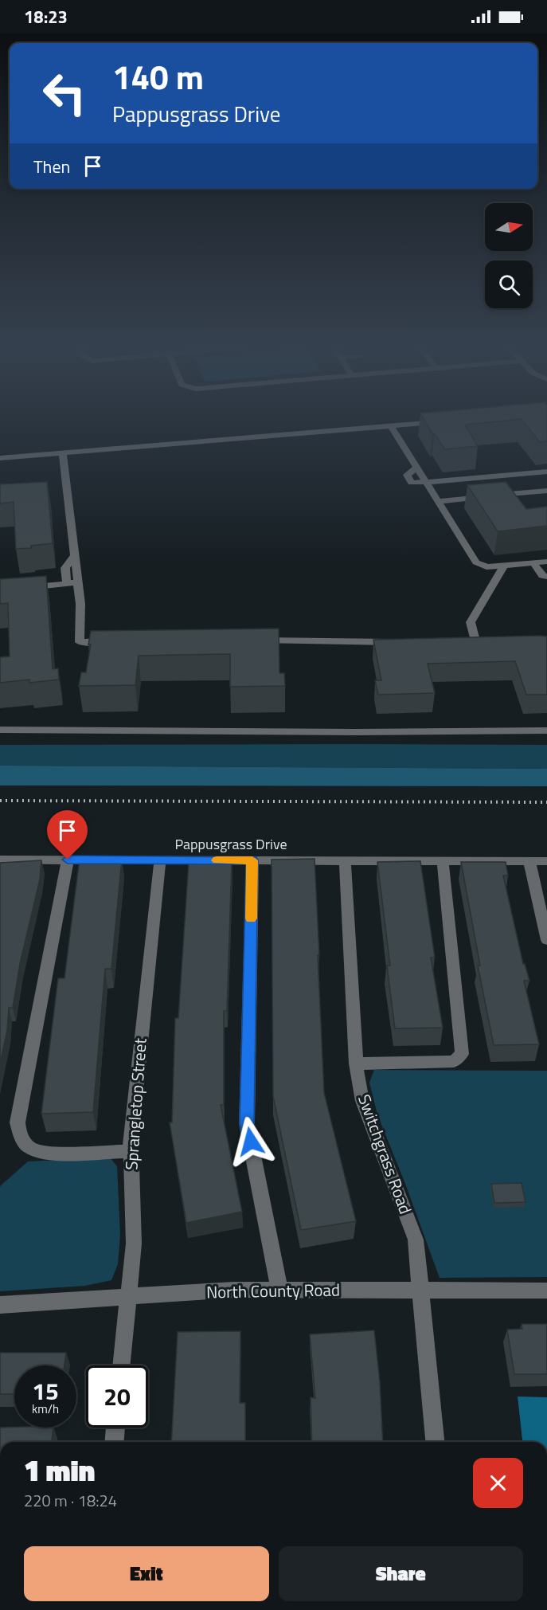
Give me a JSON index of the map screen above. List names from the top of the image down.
{
  "streets": {
    "street": [
      "Pappusgrass Drive",
      "Sprangletop Street",
      "Switchgrass Road",
      "North County Road"
    ]
  },
  "crossings": [
    ["Pappusgrass Drive", "Sprangletop Street"],
    ["Pappusgrass Drive", "Switchgrass Road"],
    ["Sprangletop Street", "North County Road"],
    ["Switchgrass Road", "North County Road"]
  ],
  "north": "right",
  "page": {
    "status": "18:23",
    "turn": ["140 m", "Pappusgrass Drive"],
    "then": "Then",
    "speed": "15 km/h",
    "limit": "20",
    "heading": ["1 min", "220 m · 18:24"],
    "buttons": ["Exit", "Share"]
  }
}
